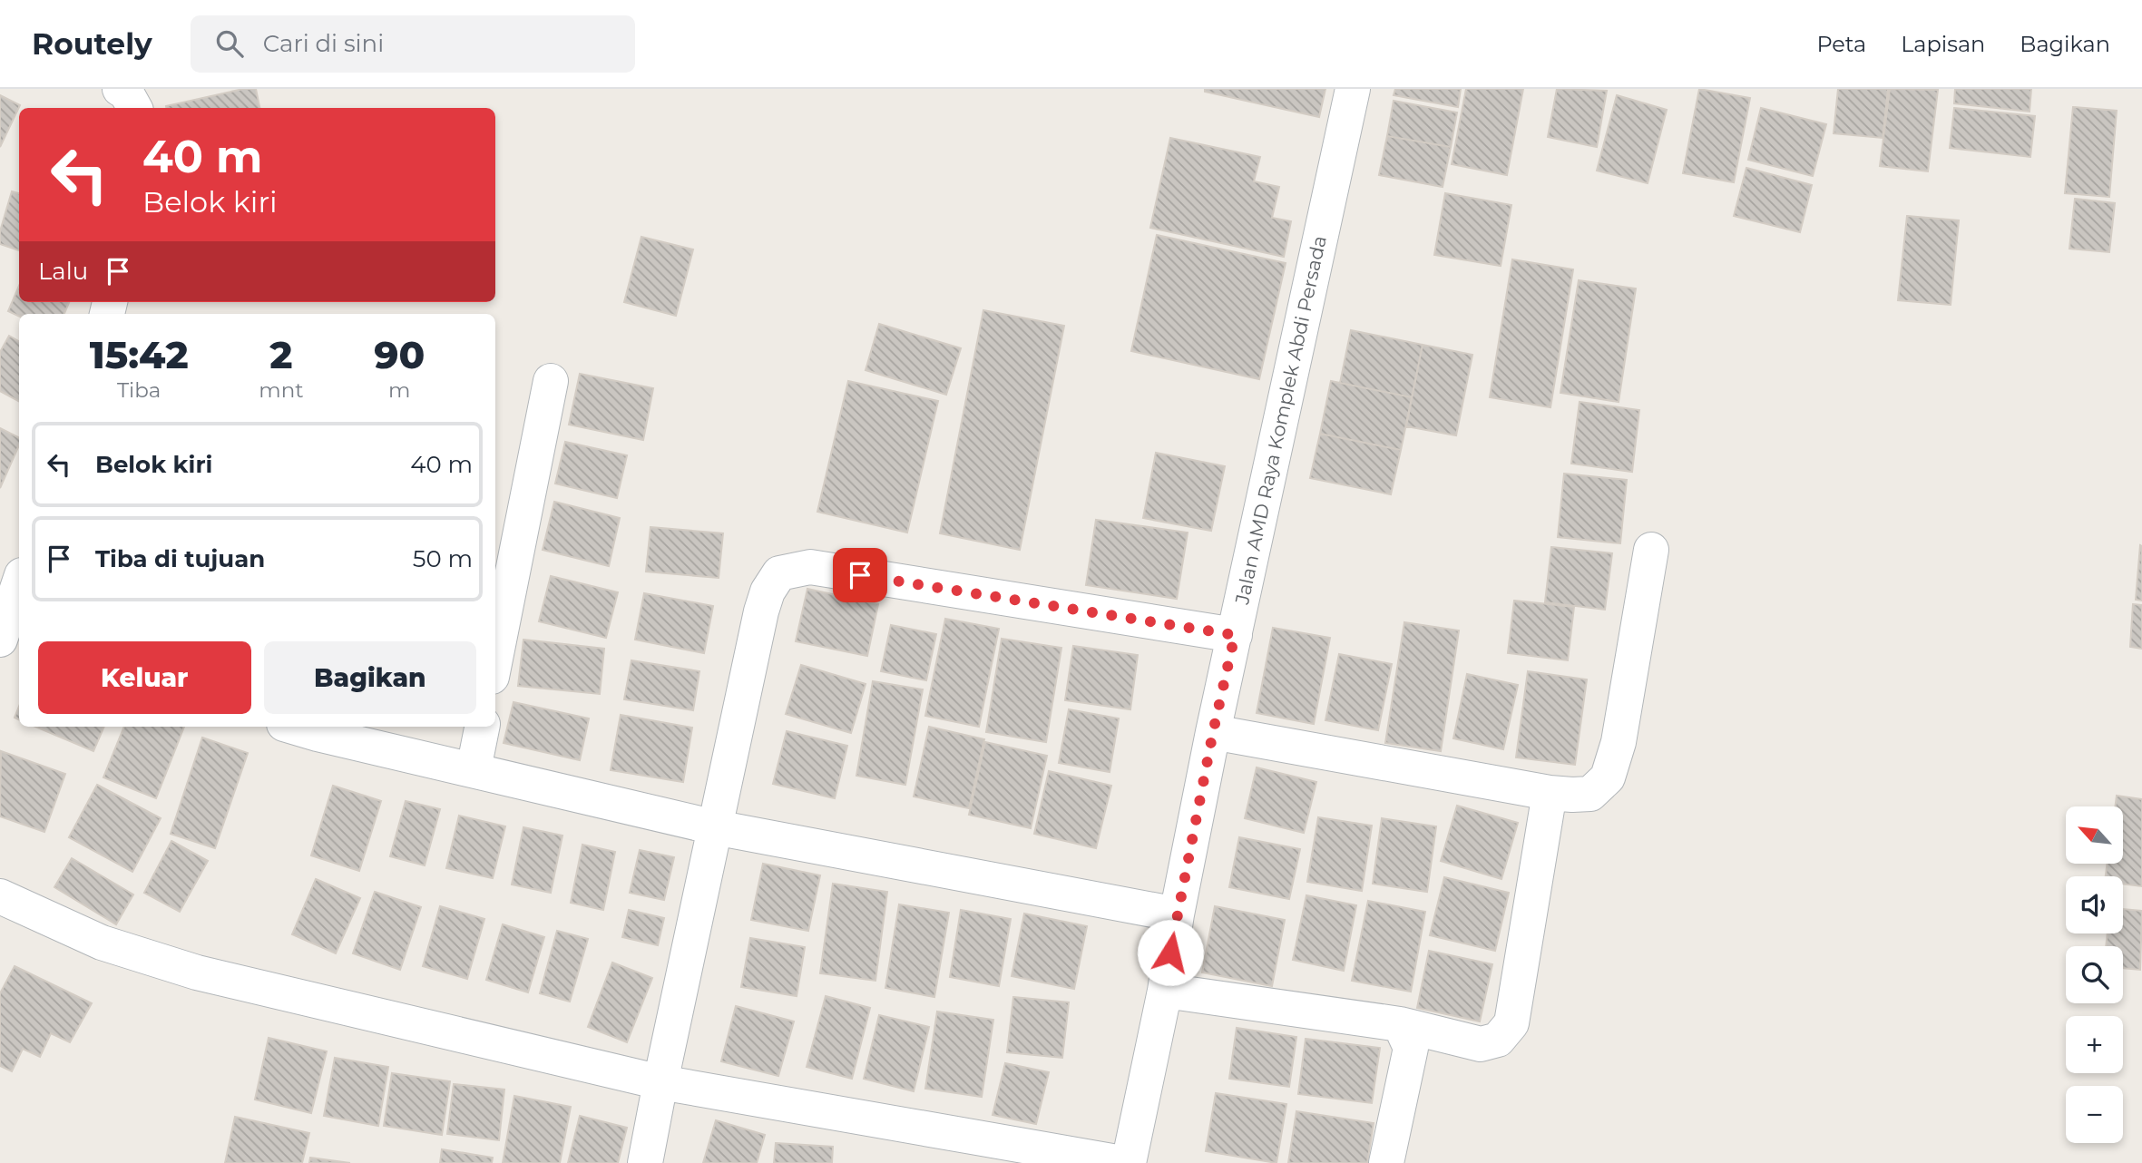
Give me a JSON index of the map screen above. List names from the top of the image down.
{
  "streets": {
    "street": ["Jalan AMD Raya Komplek Abdi Persada"]
  },
  "north": "top left",
  "page": {
    "header": "Routely",
    "search": "Cari di sini",
    "nav": ["Peta", "Lapisan", "Bagikan"],
    "turn": ["40 m", "Belok kiri"],
    "then": "Lalu",
    "eta": [
      "15:42",
      "Tiba",
      "2",
      "mnt",
      "90",
      "m"
    ],
    "list": [
      {
        "name": "Belok kiri",
        "value": "40 m"
      },
      {
        "name": "Tiba di tujuan",
        "value": "50 m"
      }
    ],
    "buttons": ["Keluar", "Bagikan"],
    "map_buttons": ["+", "−"]
  }
}
